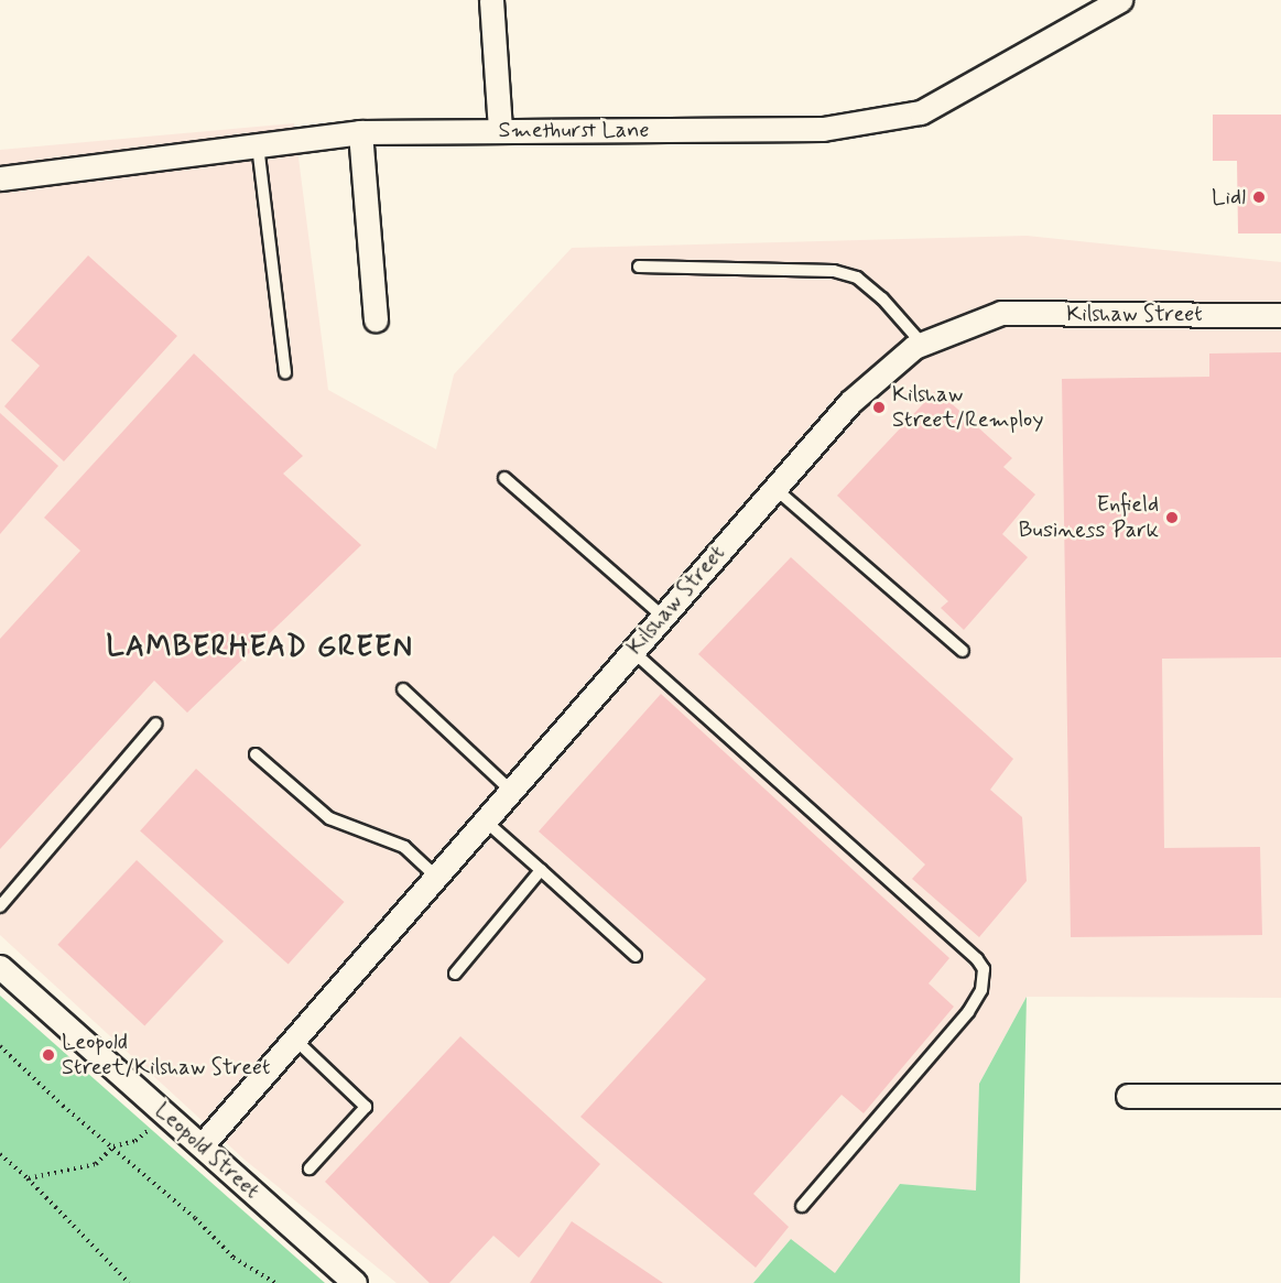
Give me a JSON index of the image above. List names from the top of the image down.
{
  "streets": {
    "street": ["Smethurst Lane", "Kilshaw Street", "Leopold Street"]
  },
  "crossings": [
    ["Kilshaw Street", "Leopold Street"]
  ],
  "districts": ["LAMBERHEAD GREEN"],
  "places": [
    "Lidl",
    "Kilshaw Street/Remploy",
    "Enfield Business Park",
    "Leopold Street/Kilshaw Street"
  ]
}
